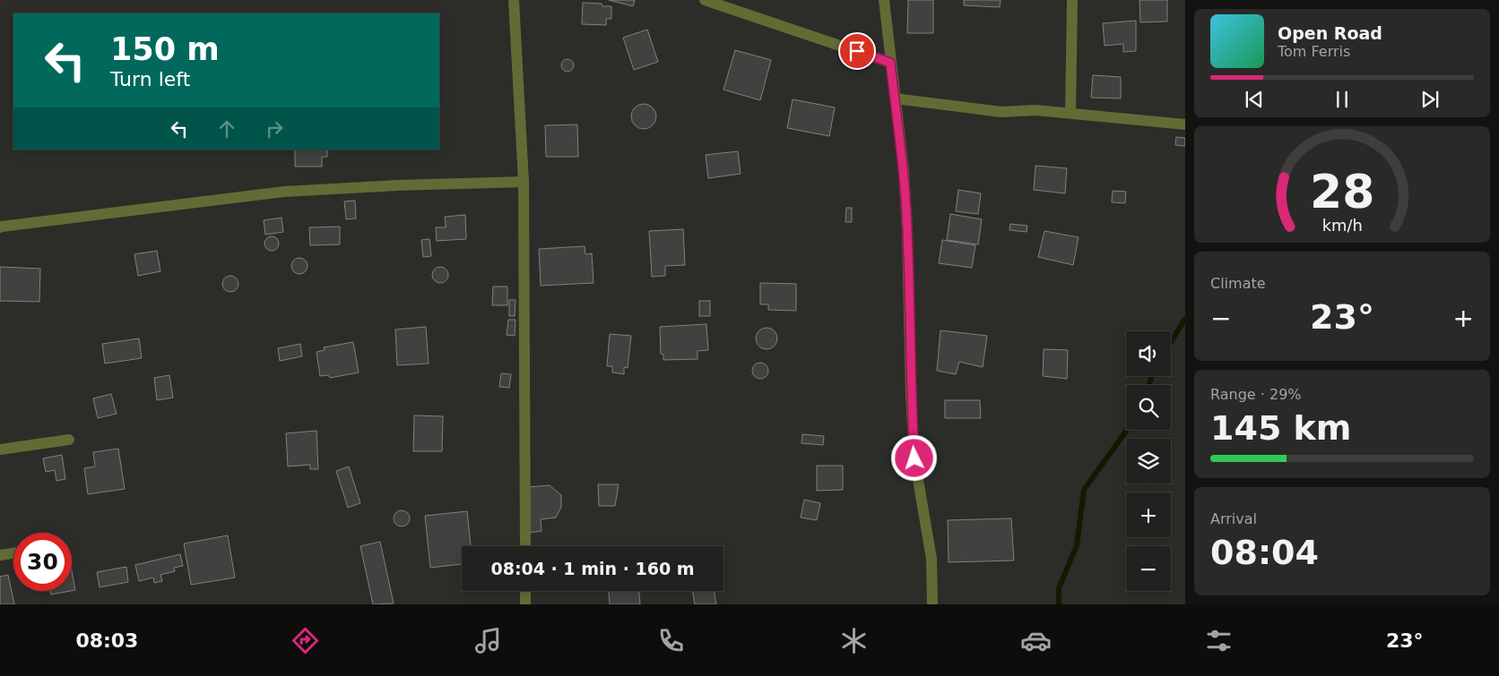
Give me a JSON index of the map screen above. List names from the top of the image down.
{
  "page": {
    "turn": ["150 m", "Turn left"],
    "song": ["Open Road", "Tom Ferris"],
    "tile": [
      "Climate",
      ["Range · 29%", "145 km"],
      ["Arrival", "08:04"]
    ],
    "heat": ["−", "23°", "+"],
    "map_buttons": ["+", "−"],
    "limit": "30",
    "trip": "08:04 · 1 min · 160 m",
    "tabs": ["08:03", "23°"],
    "gauge": ["28", "km/h"]
  }
}
